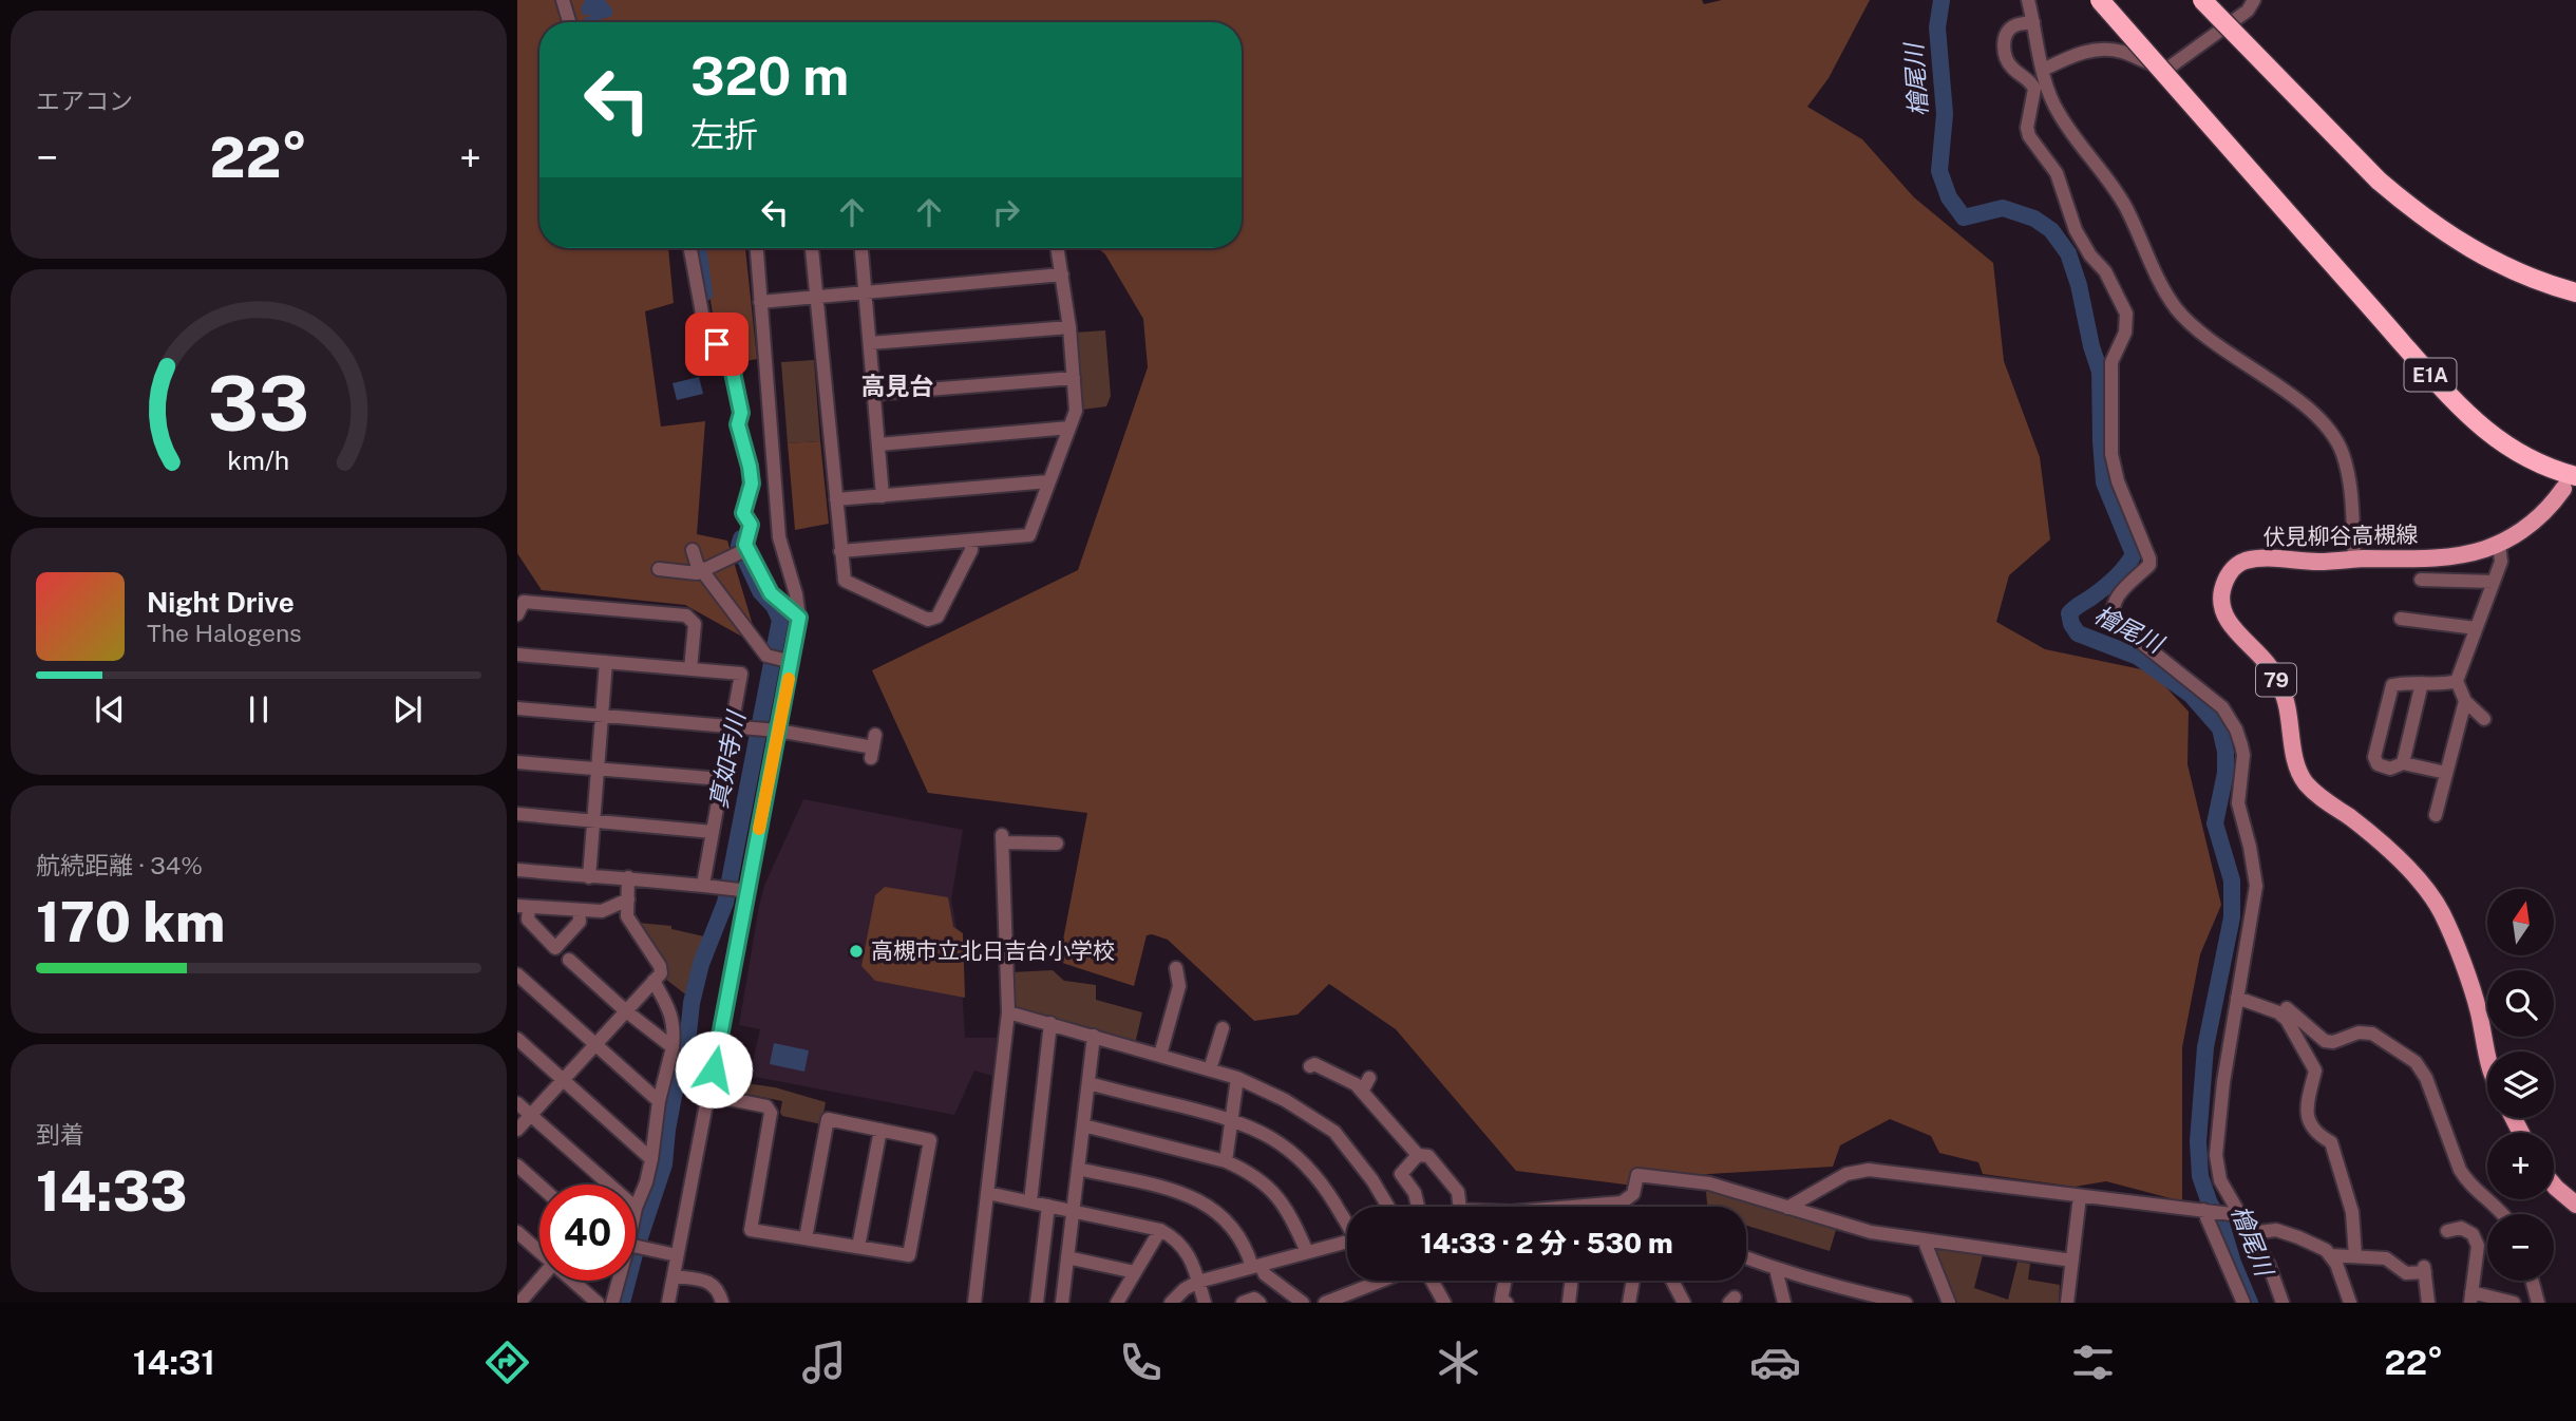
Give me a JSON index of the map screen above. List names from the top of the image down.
{
  "streets": {
    "highway": ["E1A"],
    "main road": ["伏見柳谷高槻線", "79"]
  },
  "crossings": [
    ["E1A", "伏見柳谷高槻線"]
  ],
  "districts": ["高見台"],
  "water": ["檜尾川", "真如寺川"],
  "places": ["高槻市立北日吉台小学校"],
  "north": "top",
  "page": {
    "tile": [
      "エアコン",
      ["航続距離 · 34%", "170 km"],
      ["到着", "14:33"]
    ],
    "turn": ["320 m", "左折"],
    "heat": ["−", "22°", "+"],
    "song": ["Night Drive", "The Halogens"],
    "map_buttons": ["+", "−"],
    "limit": "40",
    "trip": "14:33 · 2 分 · 530 m",
    "tabs": ["14:31", "22°"],
    "gauge": ["33", "km/h"]
  }
}
